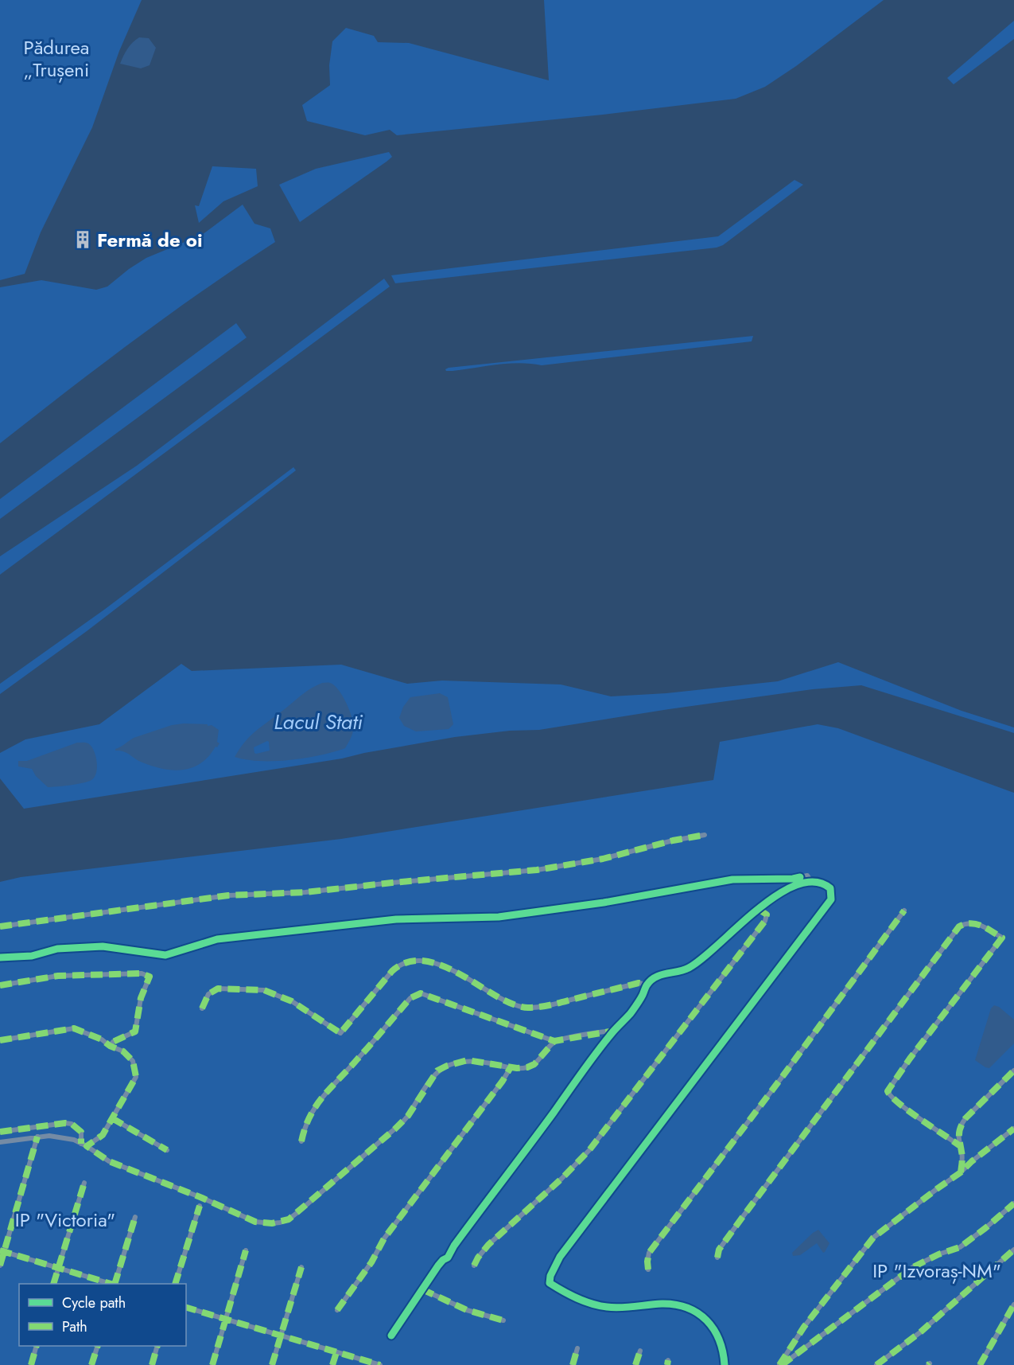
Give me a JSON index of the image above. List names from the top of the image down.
{
  "water": ["Lacul Stati"],
  "parks": ["Pădurea „Trușeni", "IP \"Victoria\"", "IP \"Izvoraș-NM\""],
  "places": {
    "building": ["Fermă de oi"]
  },
  "legend": ["Cycle path", "Path"]
}
